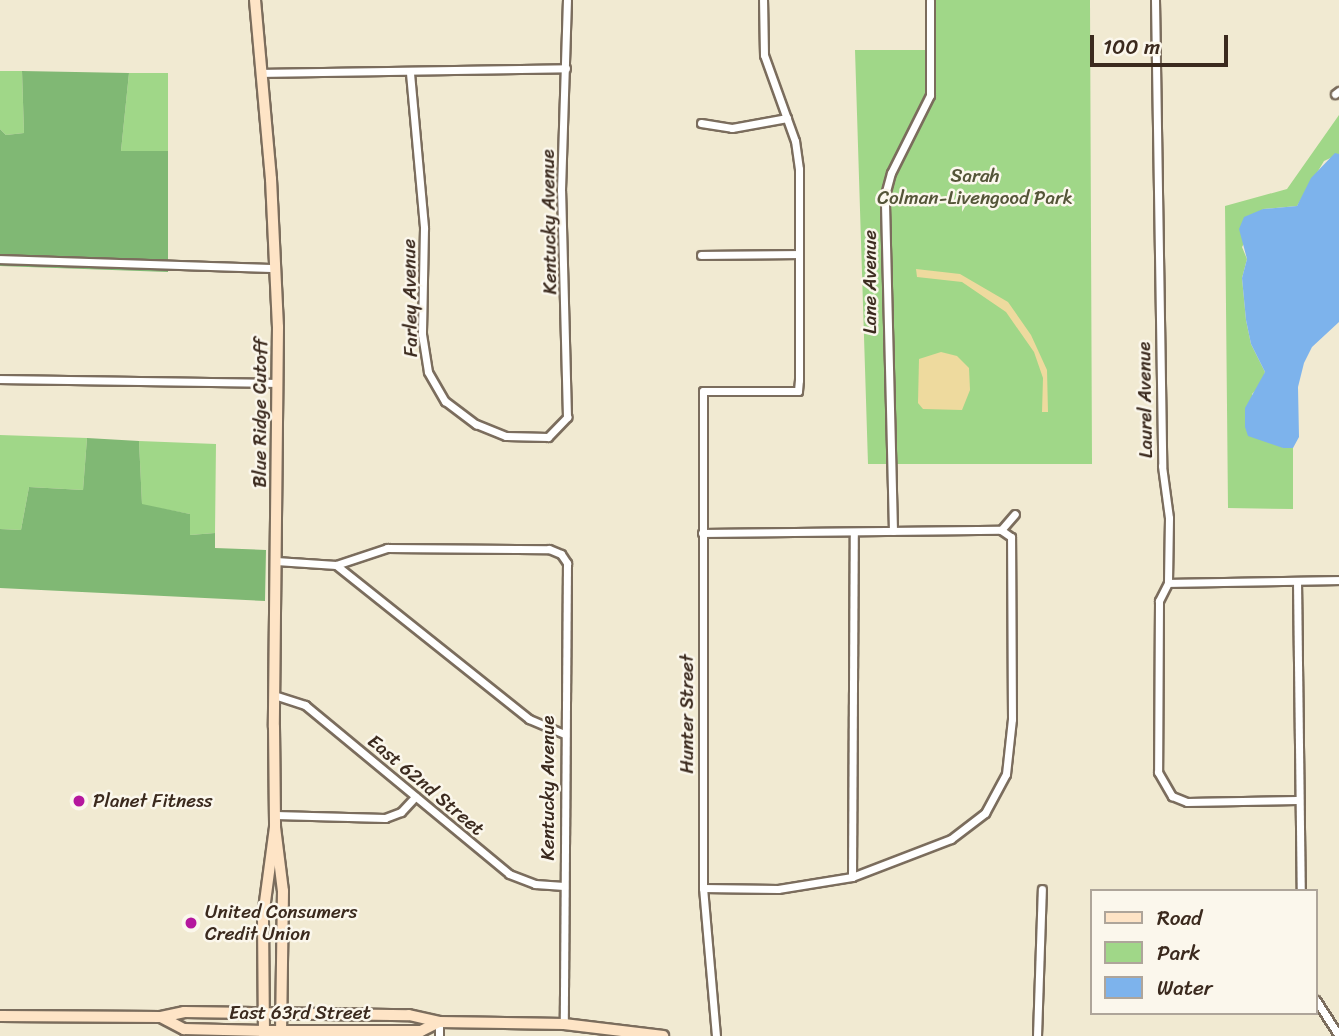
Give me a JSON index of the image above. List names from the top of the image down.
{
  "streets": {
    "main road": ["Blue Ridge Cutoff", "East 63rd Street"],
    "street": [
      "Kentucky Avenue",
      "Lane Avenue",
      "Farley Avenue",
      "Laurel Avenue",
      "Hunter Street",
      "East 62nd Street"
    ]
  },
  "crossings": [
    ["Kentucky Avenue", "Farley Avenue"],
    ["Kentucky Avenue", "East 62nd Street"],
    ["Kentucky Avenue", "East 63rd Street"],
    ["Blue Ridge Cutoff", "East 62nd Street"],
    ["Blue Ridge Cutoff", "East 63rd Street"]
  ],
  "parks": ["Sarah Colman-Livengood Park"],
  "places": ["Planet Fitness", "United Consumers Credit Union"],
  "legend": ["Road", "Park", "Water"],
  "scale_bar": "100 m"
}
